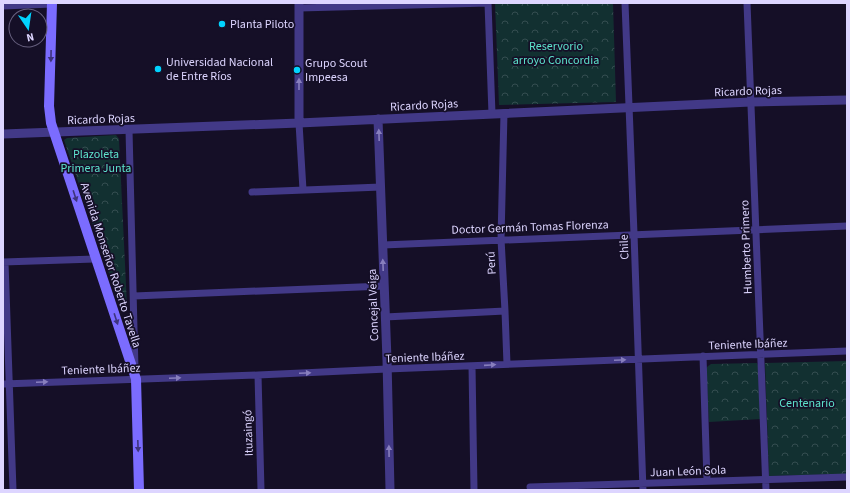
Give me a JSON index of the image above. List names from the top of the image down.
{
  "streets": {
    "main road": ["Avenida Monseñor Roberto Tavella"],
    "street": [
      "Ricardo Rojas",
      "Doctor Germán Tomas Florenza",
      "Chile",
      "Humberto Primero",
      "Perú",
      "Concejal Veiga",
      "Teniente Ibáñez",
      "Ituzaingó",
      "Juan León Sola"
    ]
  },
  "crossings": [
    ["Ricardo Rojas", "Chile"],
    ["Ricardo Rojas", "Humberto Primero"],
    ["Ricardo Rojas", "Perú"],
    ["Ricardo Rojas", "Avenida Monseñor Roberto Tavella"],
    ["Ricardo Rojas", "Concejal Veiga"],
    ["Doctor Germán Tomas Florenza", "Chile"],
    ["Doctor Germán Tomas Florenza", "Humberto Primero"],
    ["Doctor Germán Tomas Florenza", "Perú"],
    ["Doctor Germán Tomas Florenza", "Concejal Veiga"],
    ["Chile", "Teniente Ibáñez"],
    ["Chile", "Juan León Sola"],
    ["Humberto Primero", "Teniente Ibáñez"],
    ["Humberto Primero", "Juan León Sola"],
    ["Perú", "Teniente Ibáñez"],
    ["Avenida Monseñor Roberto Tavella", "Teniente Ibáñez"],
    ["Concejal Veiga", "Teniente Ibáñez"],
    ["Teniente Ibáñez", "Ituzaingó"]
  ],
  "one_way": ["Avenida Monseñor Roberto Tavella", "Concejal Veiga", "Teniente Ibáñez"],
  "parks": ["Reservorio arroyo Concordia", "Plazoleta Primera Junta", "Centenario"],
  "places": ["Planta Piloto", "Universidad Nacional de Entre Ríos", "Grupo Scout Impeesa"],
  "north": "bottom"
}
